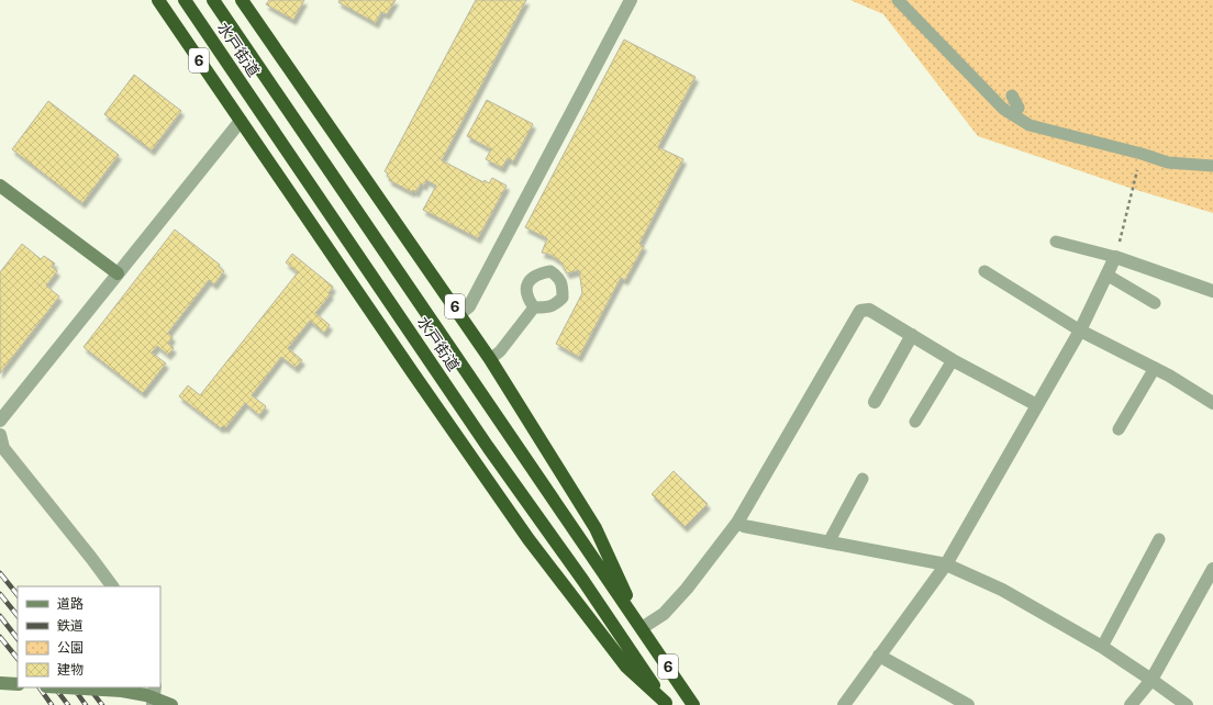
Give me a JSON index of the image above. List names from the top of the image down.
{
  "streets": {
    "highway": ["水戸街道", "6"]
  },
  "crossings": [
    ["水戸街道", "6"]
  ],
  "legend": [
    "道路",
    "鉄道",
    "公園",
    "建物"
  ]
}
